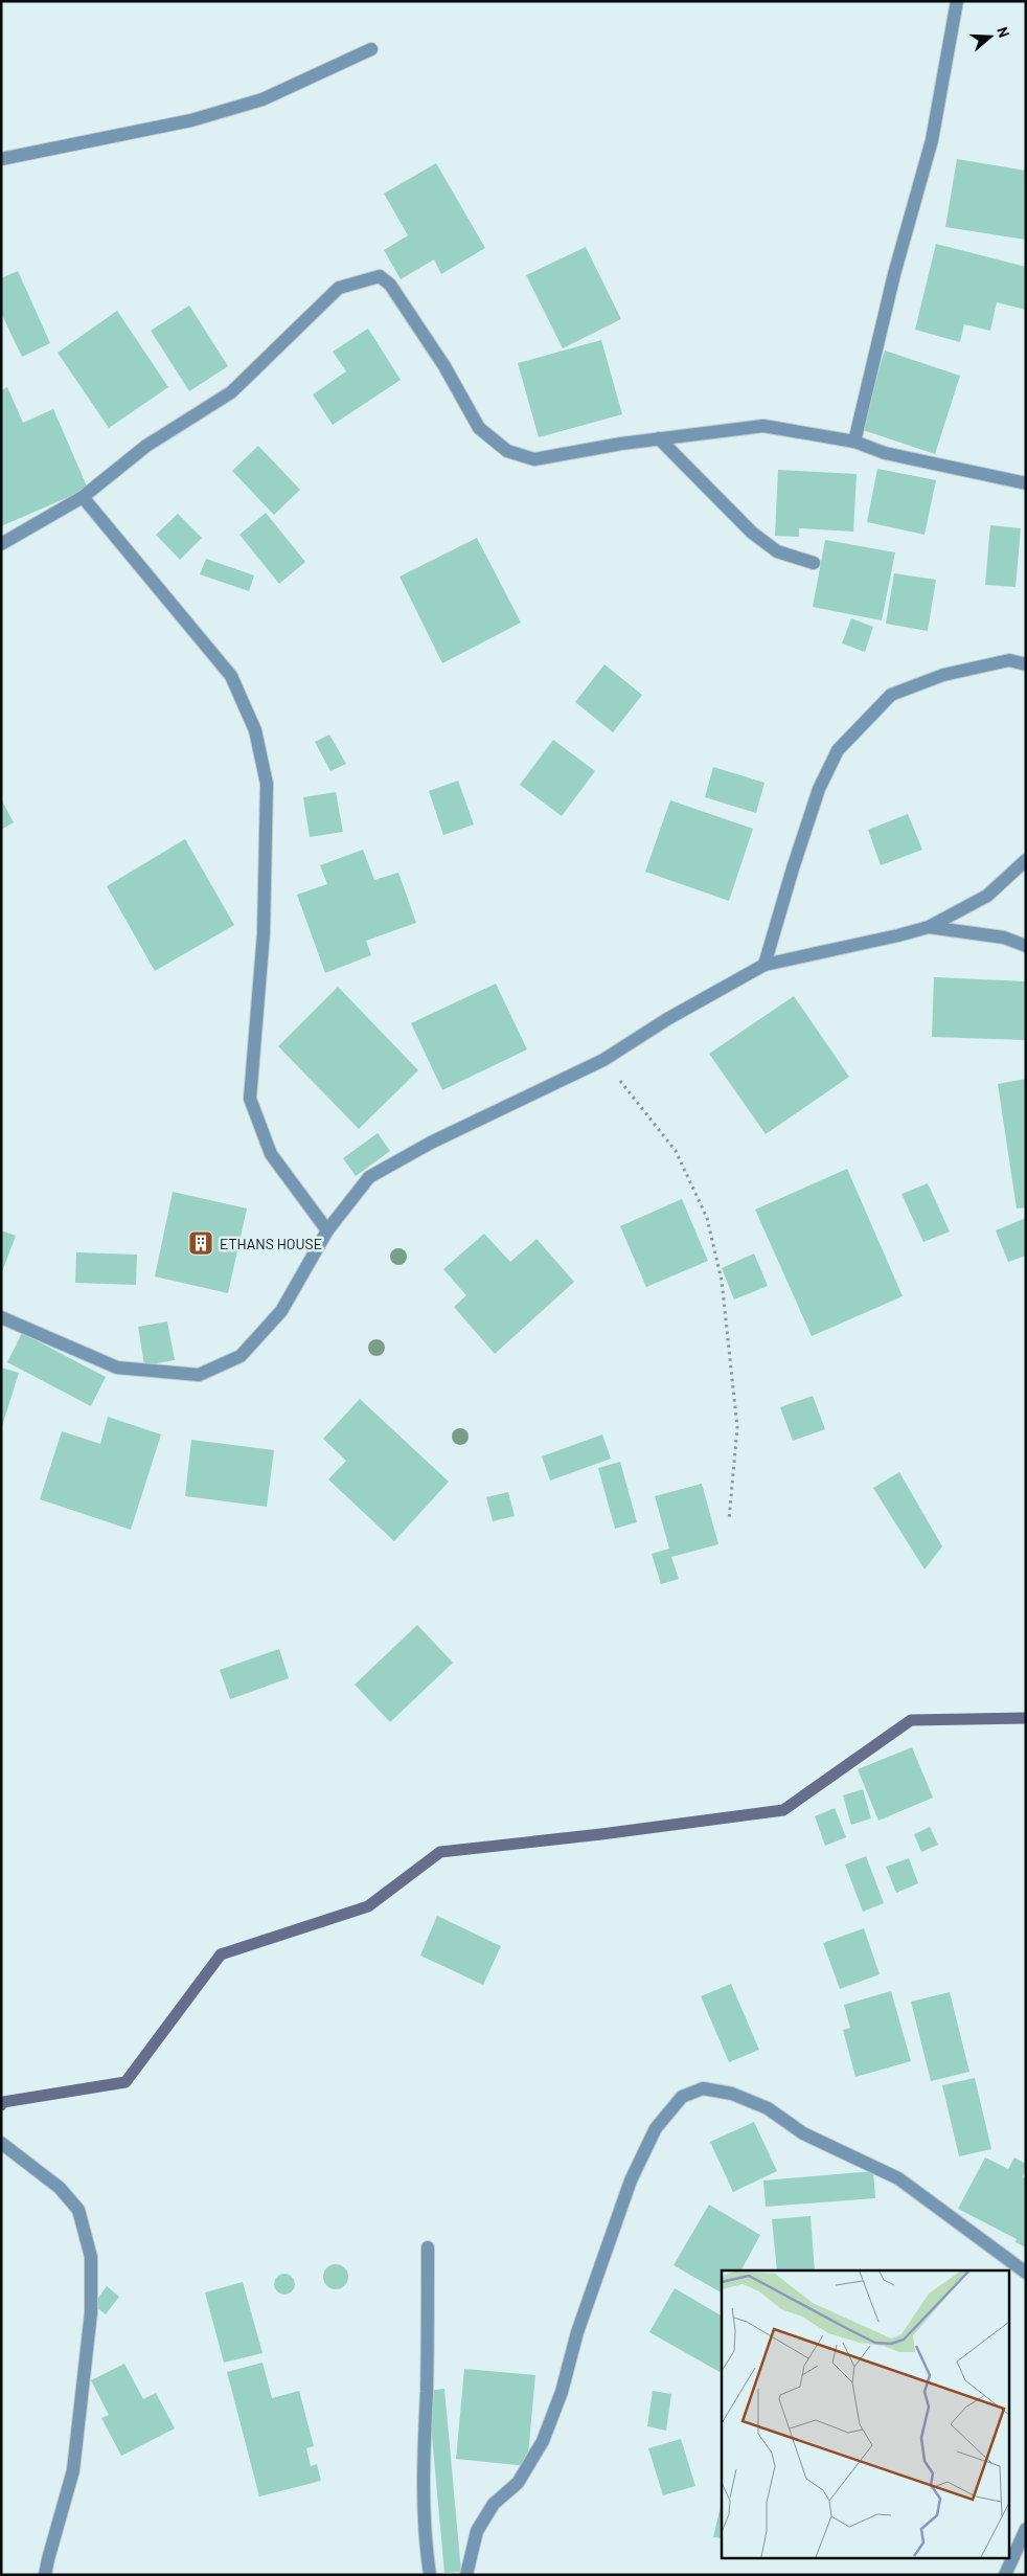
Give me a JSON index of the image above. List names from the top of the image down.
{
  "places": {
    "building": ["ETHANS HOUSE"]
  },
  "north": "right"
}
